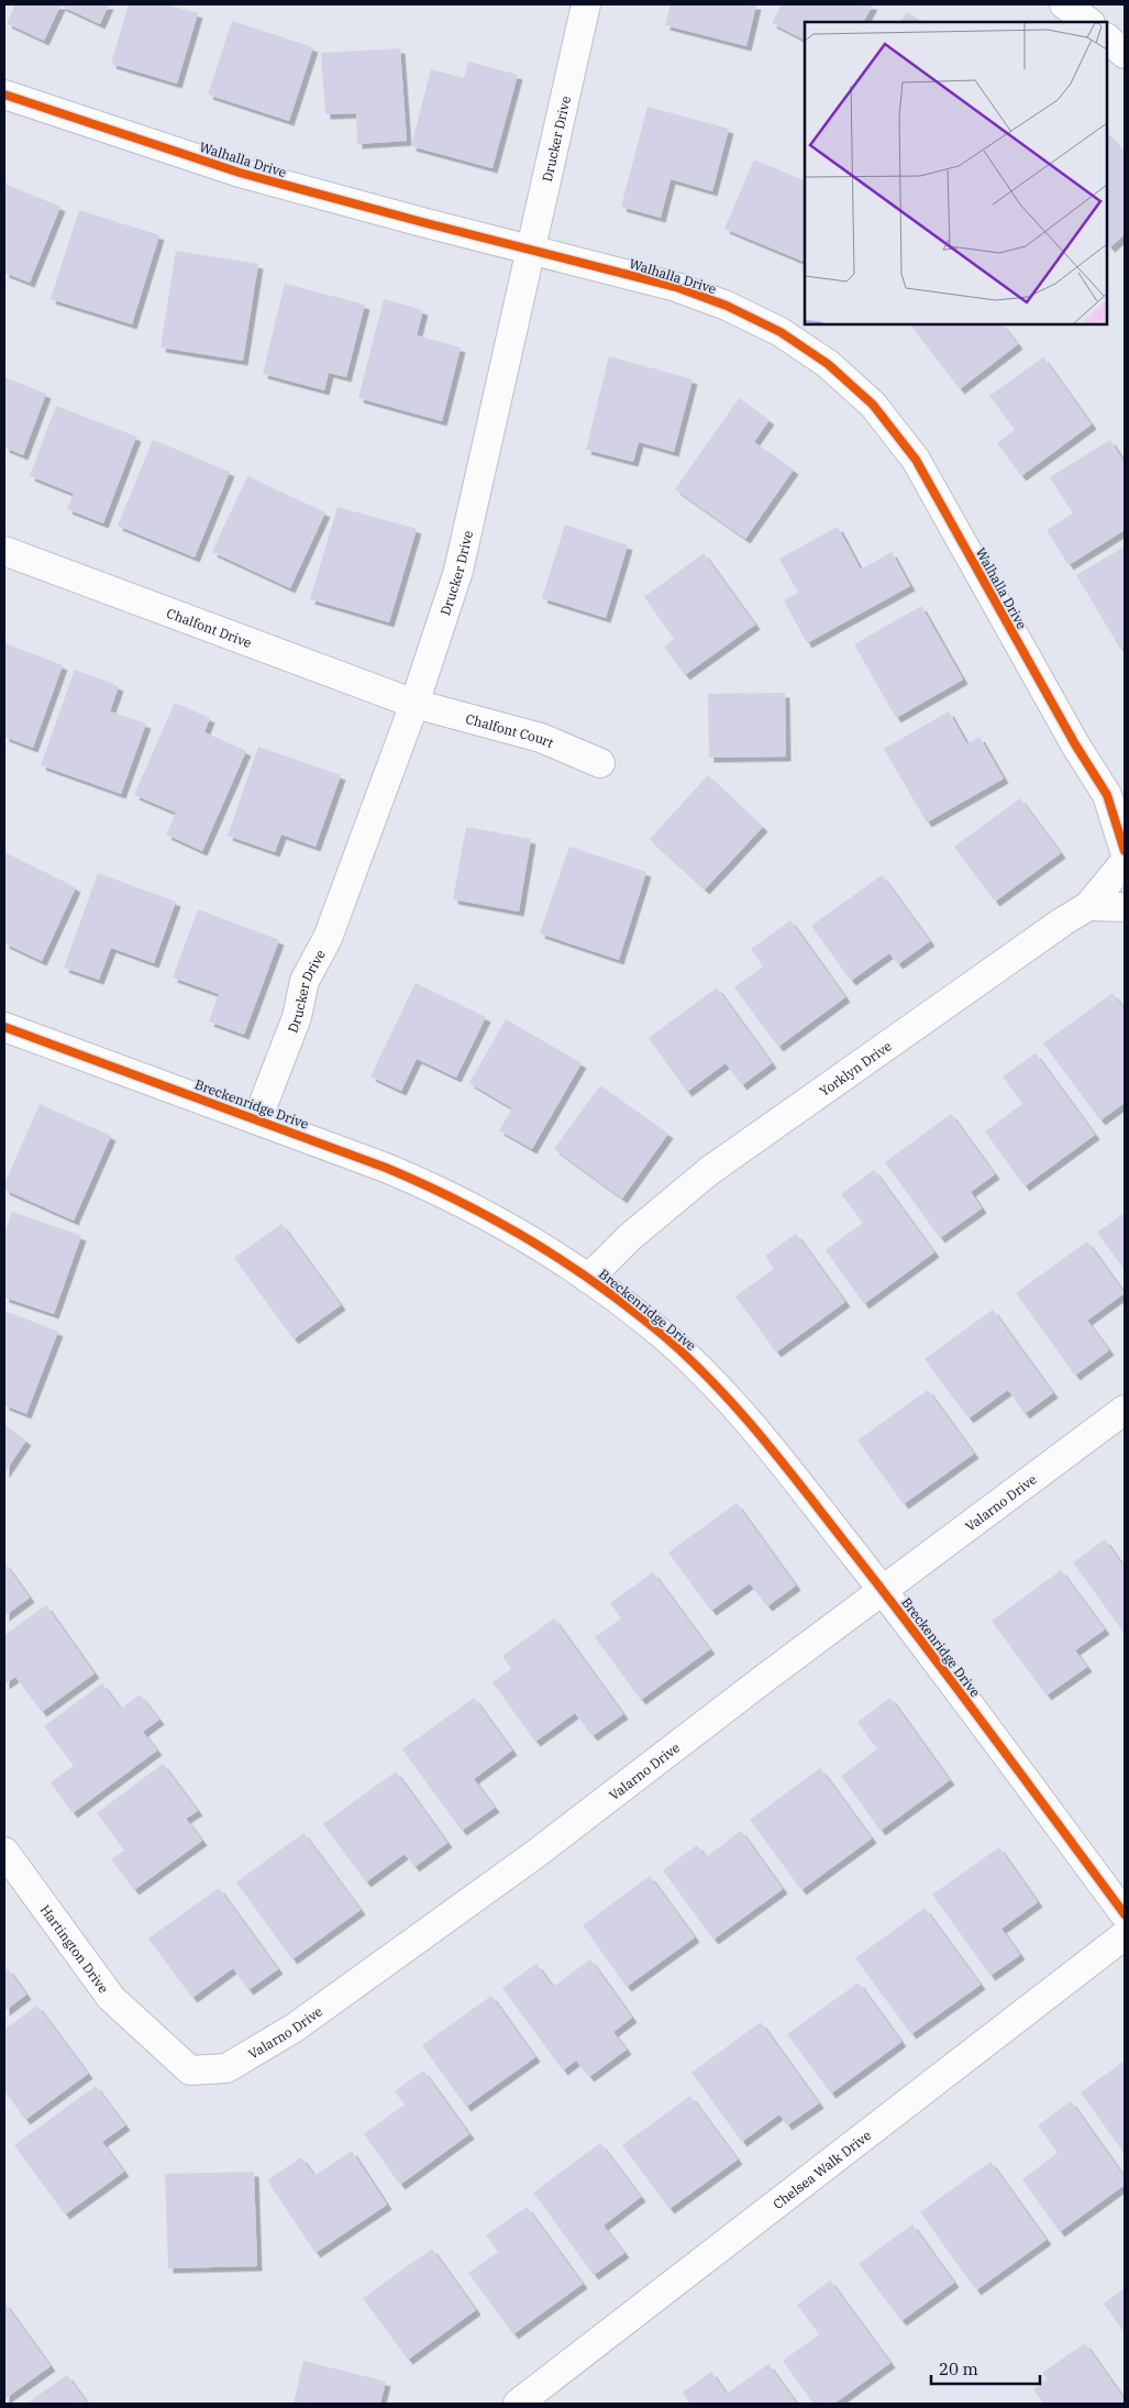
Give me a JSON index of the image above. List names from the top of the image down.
{
  "streets": {
    "street": [
      "Drucker Drive",
      "Walhalla Drive",
      "Chalfont Drive",
      "Chalfont Court",
      "Yorklyn Drive",
      "Breckenridge Drive",
      "Valarno Drive",
      "Hartington Drive",
      "Chelsea Walk Drive"
    ]
  },
  "crossings": [
    ["Drucker Drive", "Walhalla Drive"],
    ["Drucker Drive", "Chalfont Drive"],
    ["Drucker Drive", "Chalfont Court"],
    ["Drucker Drive", "Breckenridge Drive"],
    ["Chalfont Drive", "Chalfont Court"],
    ["Yorklyn Drive", "Breckenridge Drive"],
    ["Breckenridge Drive", "Valarno Drive"],
    ["Valarno Drive", "Hartington Drive"]
  ],
  "scale_bar": "20 m"
}
